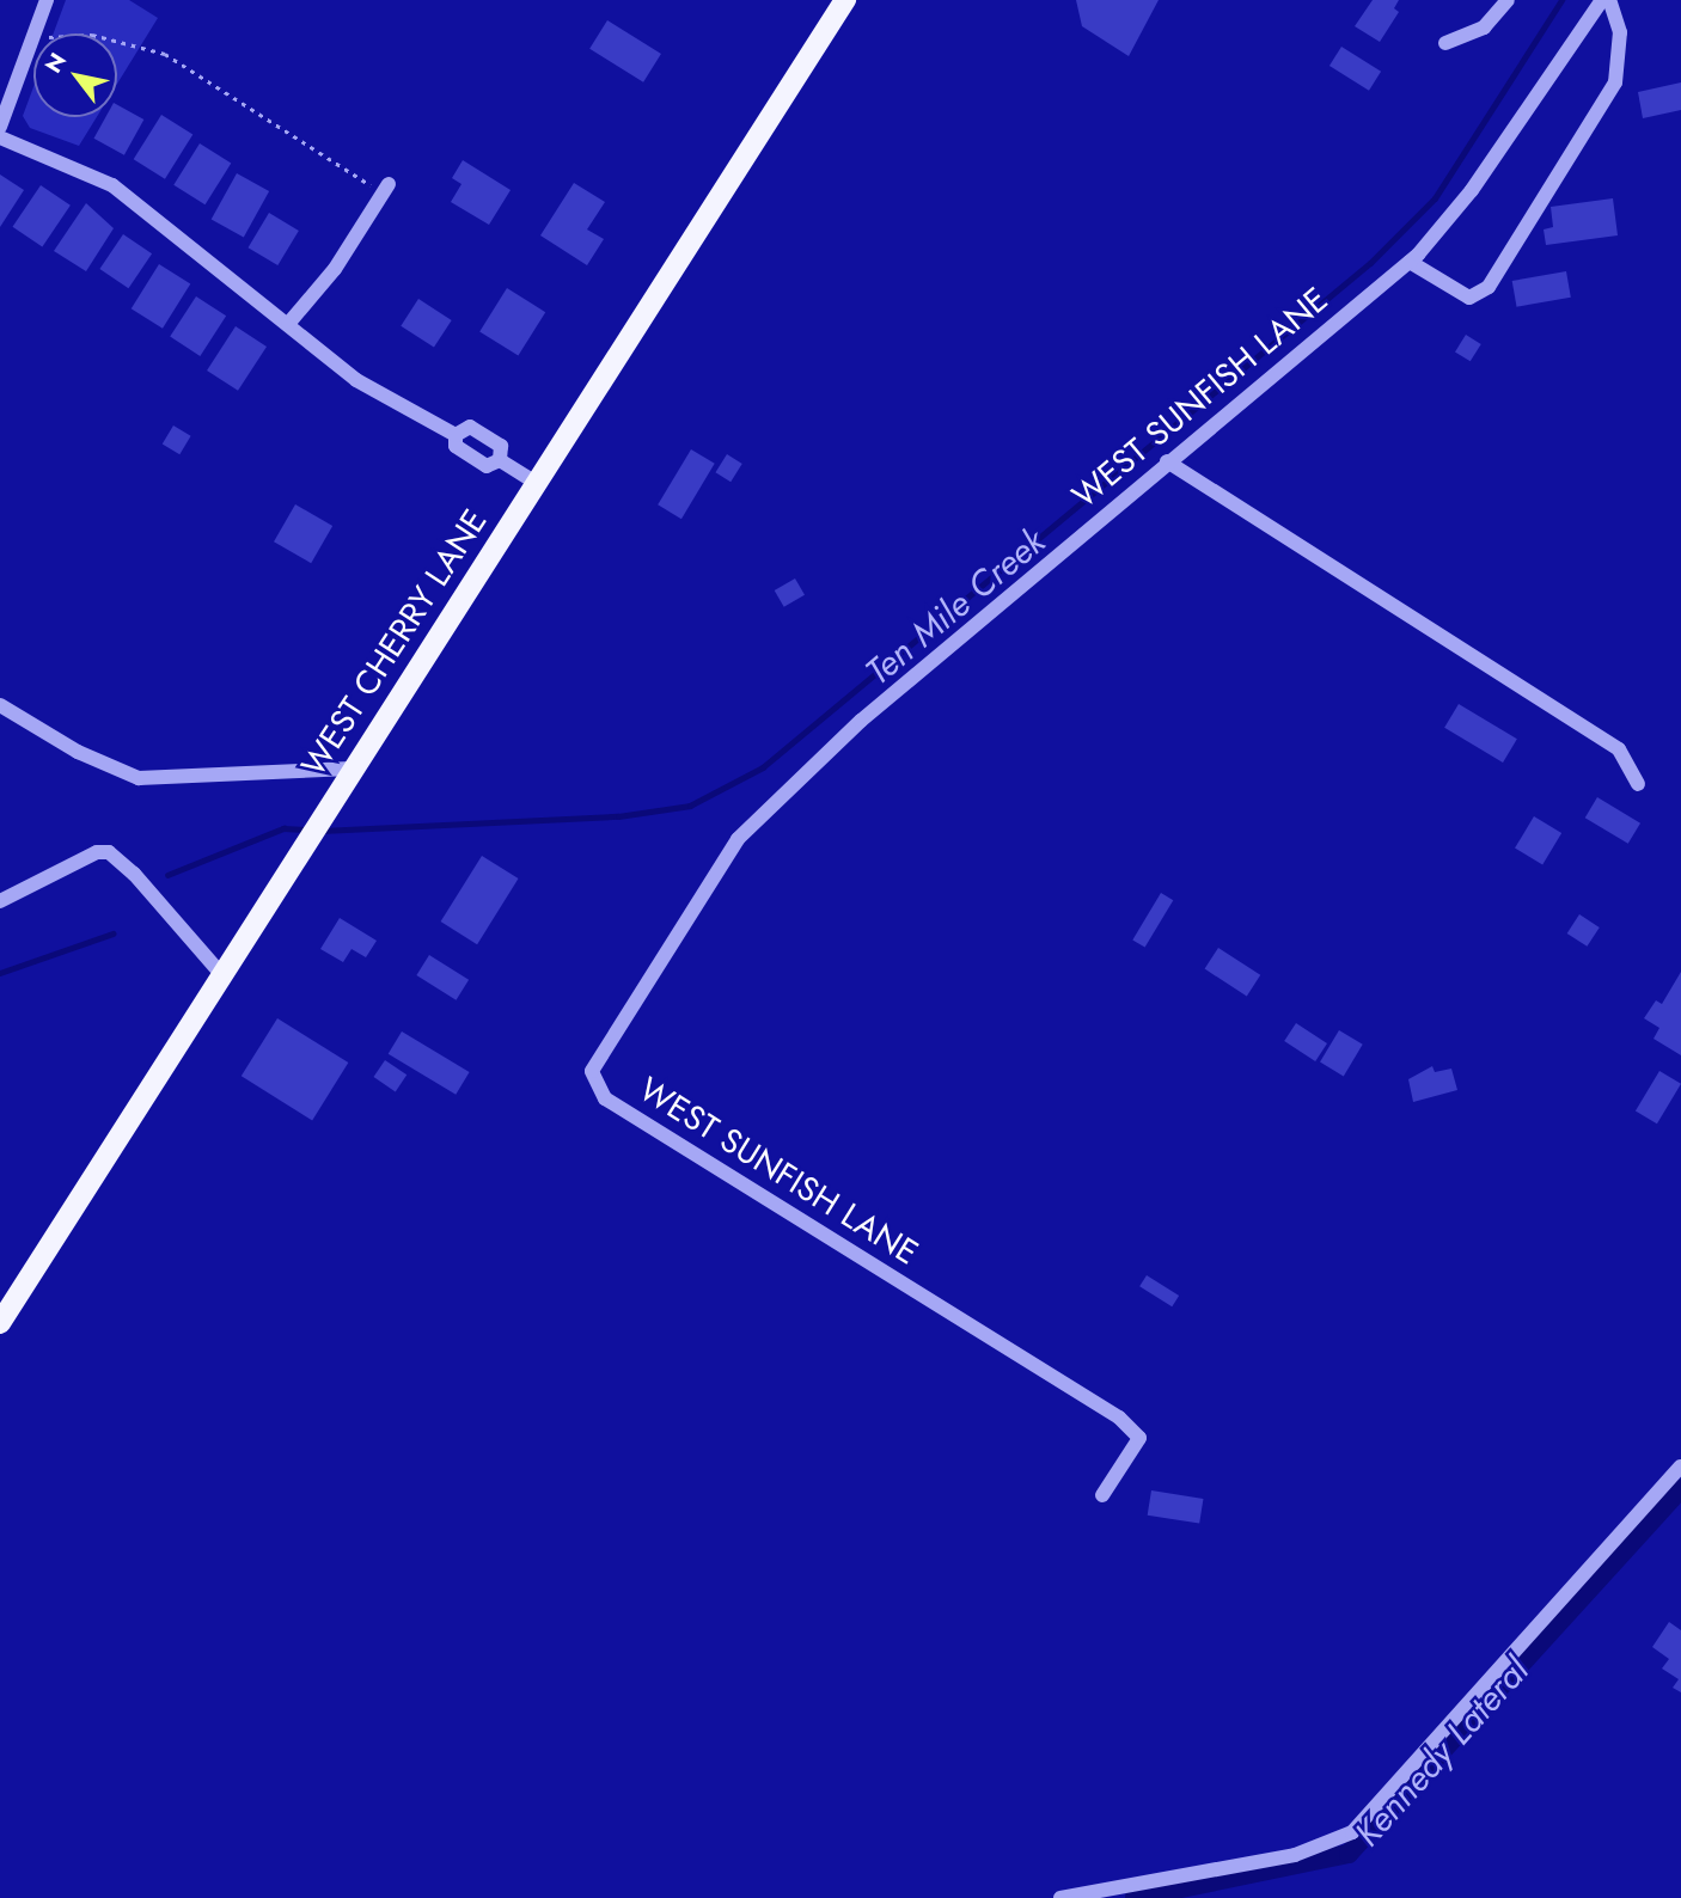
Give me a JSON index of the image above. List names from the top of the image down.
{
  "streets": {
    "main road": ["WEST CHERRY LANE"],
    "street": ["WEST SUNFISH LANE"]
  },
  "water": ["Ten Mile Creek", "Kennedy Lateral"],
  "north": "top left"
}
